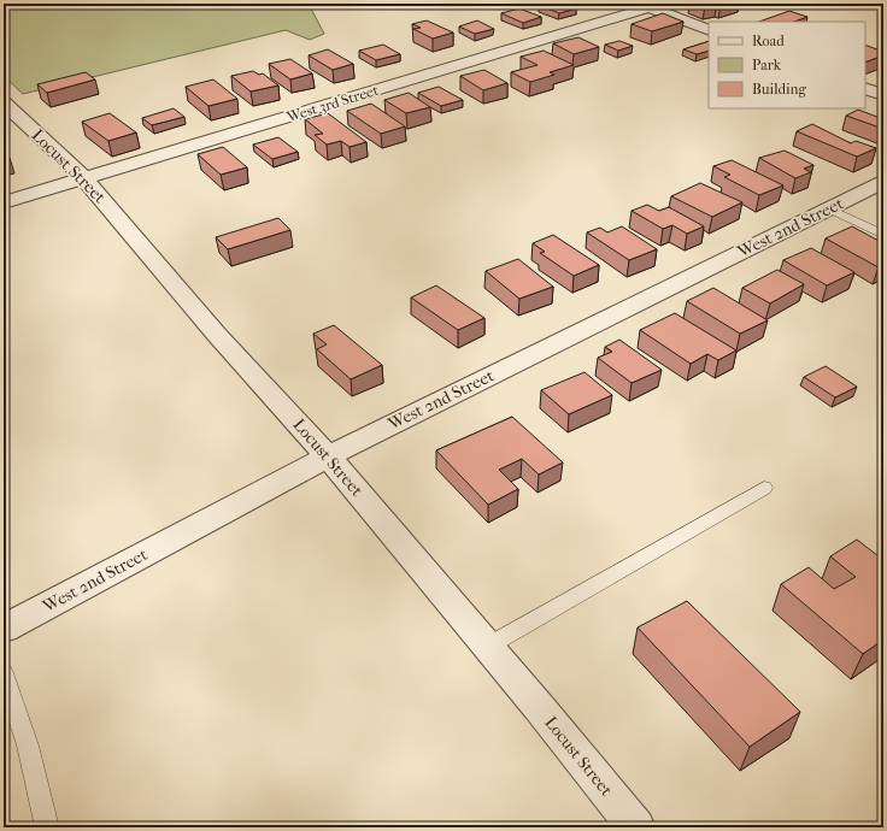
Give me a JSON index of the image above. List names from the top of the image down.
{
  "streets": {
    "street": ["West 3rd Street", "Locust Street", "West 2nd Street"]
  },
  "crossings": [
    ["West 3rd Street", "Locust Street"],
    ["Locust Street", "West 2nd Street"]
  ],
  "legend": ["Road", "Park", "Building"]
}
